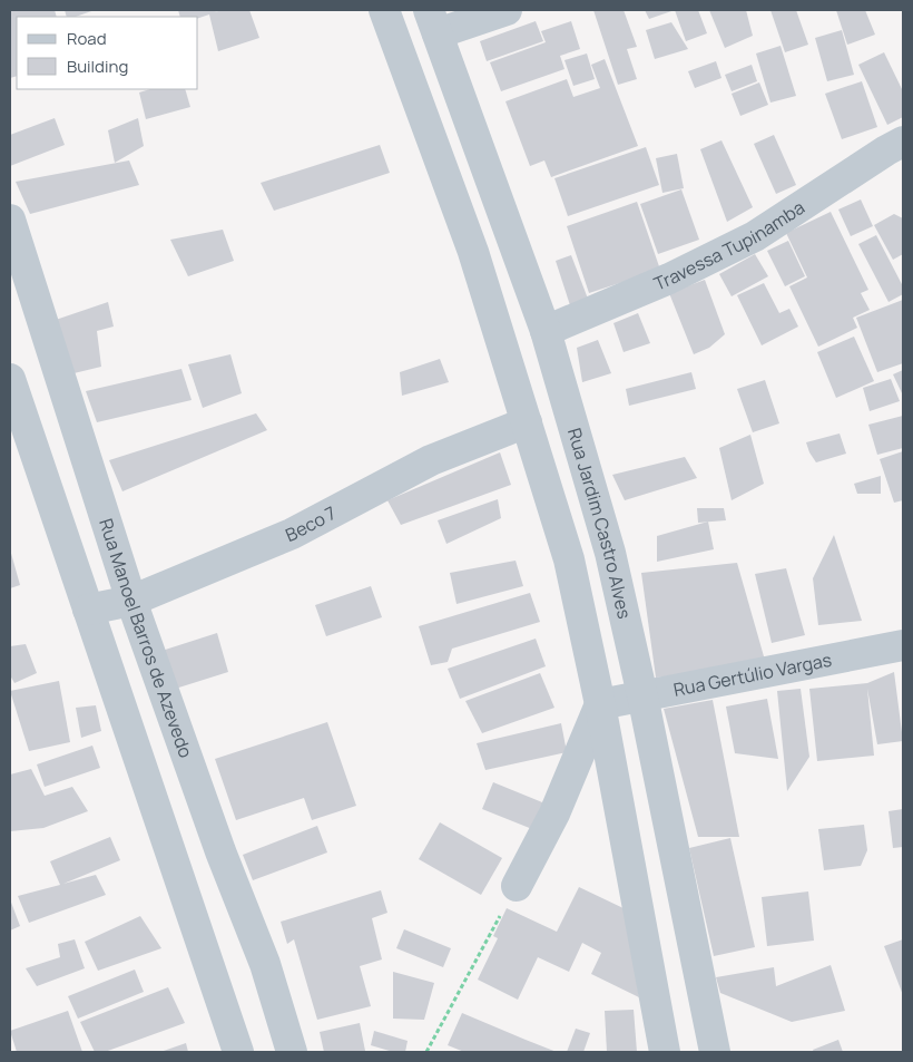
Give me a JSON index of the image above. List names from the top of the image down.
{
  "streets": {
    "street": [
      "Travessa Tupinamba",
      "Beco 7",
      "Rua Jardim Castro Alves",
      "Rua Manoel Barros de Azevedo",
      "Rua Gertúlio Vargas"
    ]
  },
  "crossings": [
    ["Travessa Tupinamba", "Rua Jardim Castro Alves"],
    ["Beco 7", "Rua Manoel Barros de Azevedo"],
    ["Rua Jardim Castro Alves", "Rua Gertúlio Vargas"]
  ],
  "legend": ["Road", "Building"]
}
